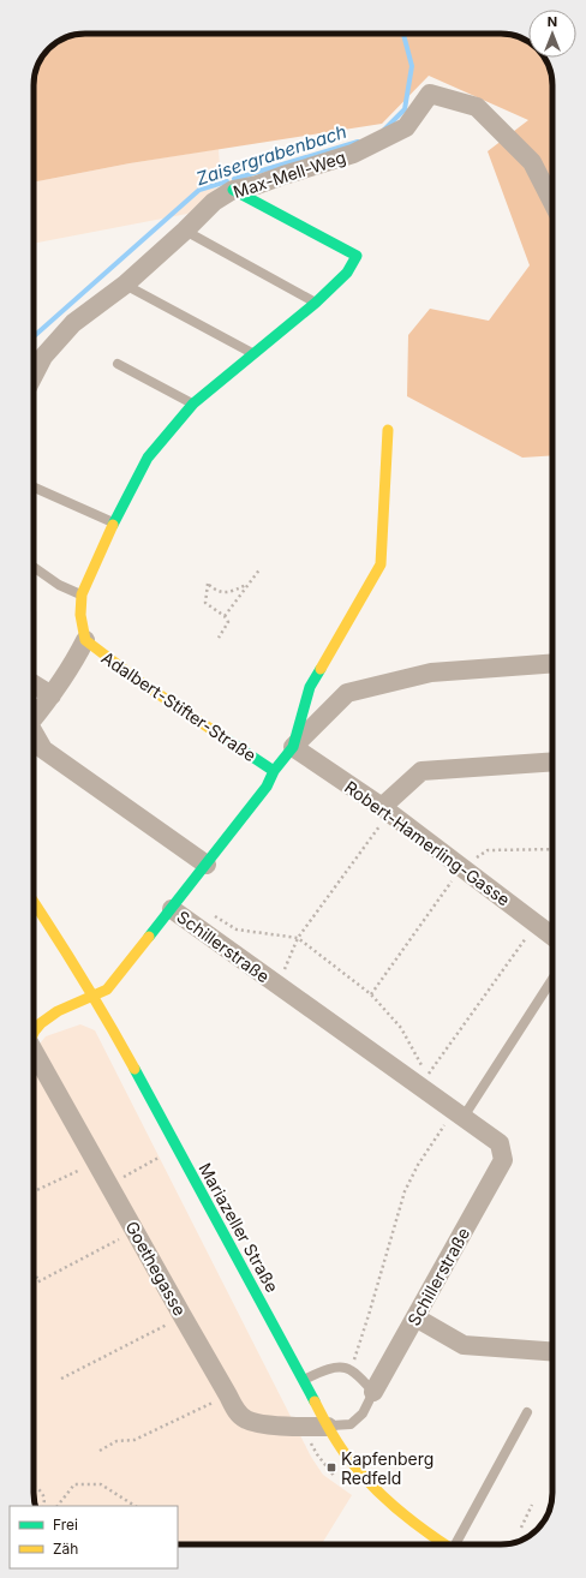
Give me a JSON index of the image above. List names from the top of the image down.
{
  "streets": {
    "street": [
      "Max-Mell-Weg",
      "Adalbert-Stifter-Straße",
      "Robert-Hamerling-Gasse",
      "Schillerstraße",
      "Mariazeller Straße",
      "Goethegasse"
    ]
  },
  "crossings": [
    ["Max-Mell-Weg", "Adalbert-Stifter-Straße"],
    ["Adalbert-Stifter-Straße", "Robert-Hamerling-Gasse"],
    ["Adalbert-Stifter-Straße", "Schillerstraße"],
    ["Adalbert-Stifter-Straße", "Mariazeller Straße"],
    ["Schillerstraße", "Mariazeller Straße"],
    ["Schillerstraße", "Goethegasse"],
    ["Mariazeller Straße", "Goethegasse"]
  ],
  "water": ["Zaisergrabenbach"],
  "places": {
    "transit": ["Kapfenberg Redfeld"]
  },
  "legend": ["Frei", "Zäh"],
  "north": "top"
}
